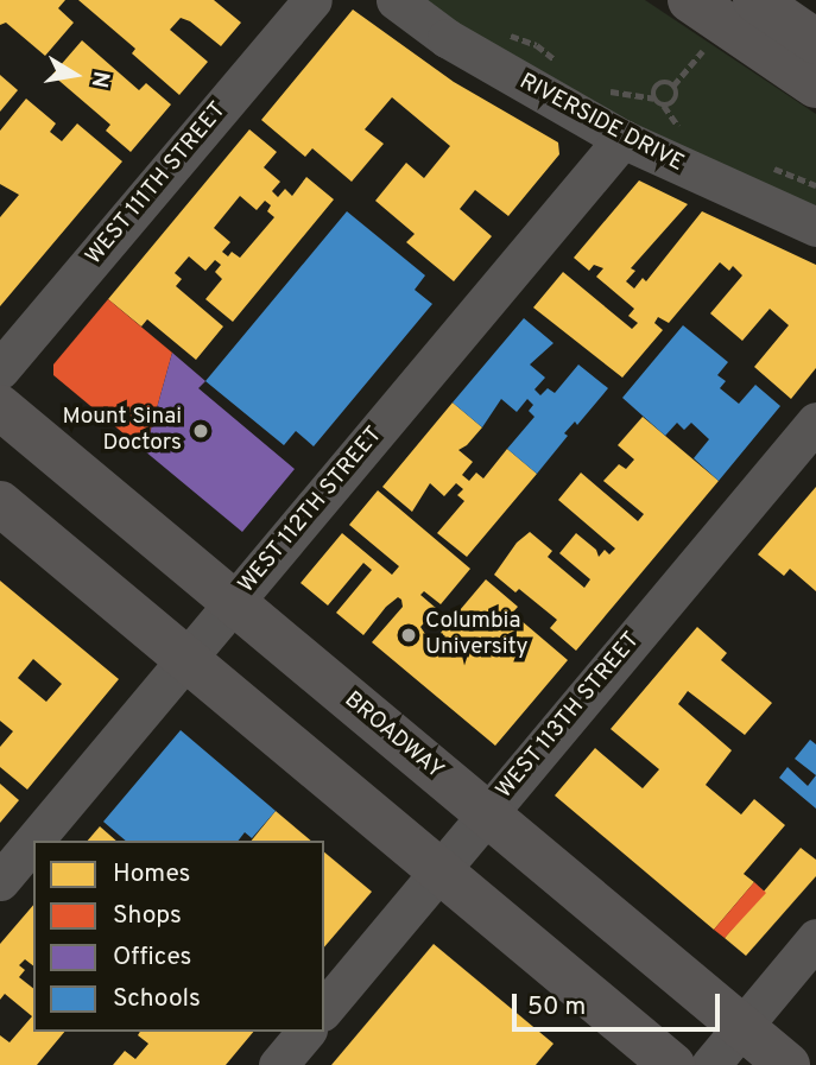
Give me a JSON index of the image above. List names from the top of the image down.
{
  "streets": {
    "main road": ["BROADWAY"],
    "street": [
      "RIVERSIDE DRIVE",
      "WEST 111TH STREET",
      "WEST 112TH STREET",
      "WEST 113TH STREET"
    ]
  },
  "crossings": [
    ["RIVERSIDE DRIVE", "WEST 112TH STREET"],
    ["WEST 112TH STREET", "BROADWAY"],
    ["WEST 113TH STREET", "BROADWAY"]
  ],
  "places": ["Mount Sinai Doctors", "Columbia University"],
  "legend": [
    "Homes",
    "Shops",
    "Offices",
    "Schools"
  ],
  "scale_bar": "50 m",
  "north": "right"
}
